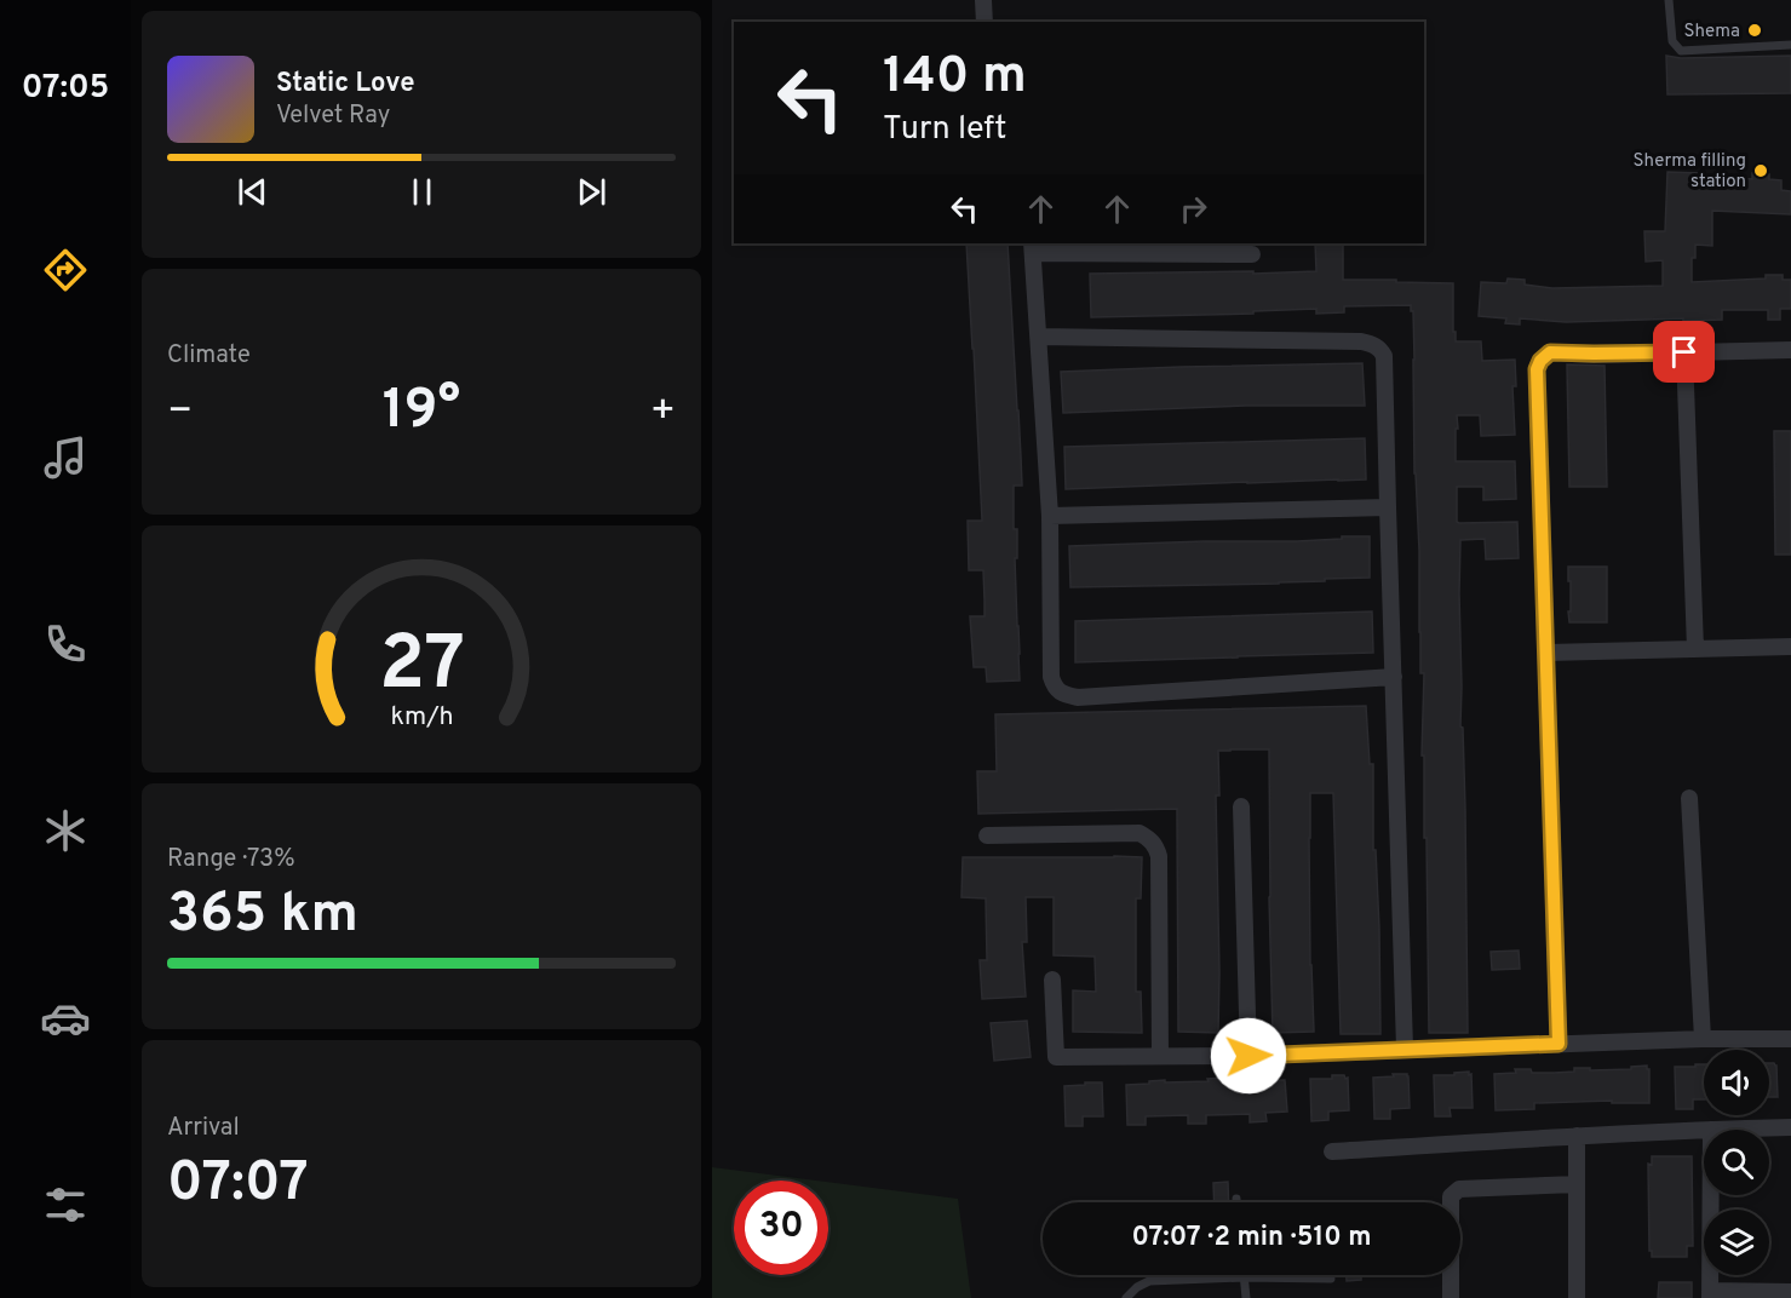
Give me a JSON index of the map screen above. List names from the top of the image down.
{
  "places": ["Shema", "Sherma filling station"],
  "page": {
    "tabs": "07:05",
    "turn": ["140 m", "Turn left"],
    "song": ["Static Love", "Velvet Ray"],
    "tile": [
      "Climate",
      ["Range · 73%", "365 km"],
      ["Arrival", "07:07"]
    ],
    "heat": ["−", "19°", "+"],
    "limit": "30",
    "trip": "07:07 · 2 min · 510 m",
    "gauge": ["27", "km/h"]
  }
}
